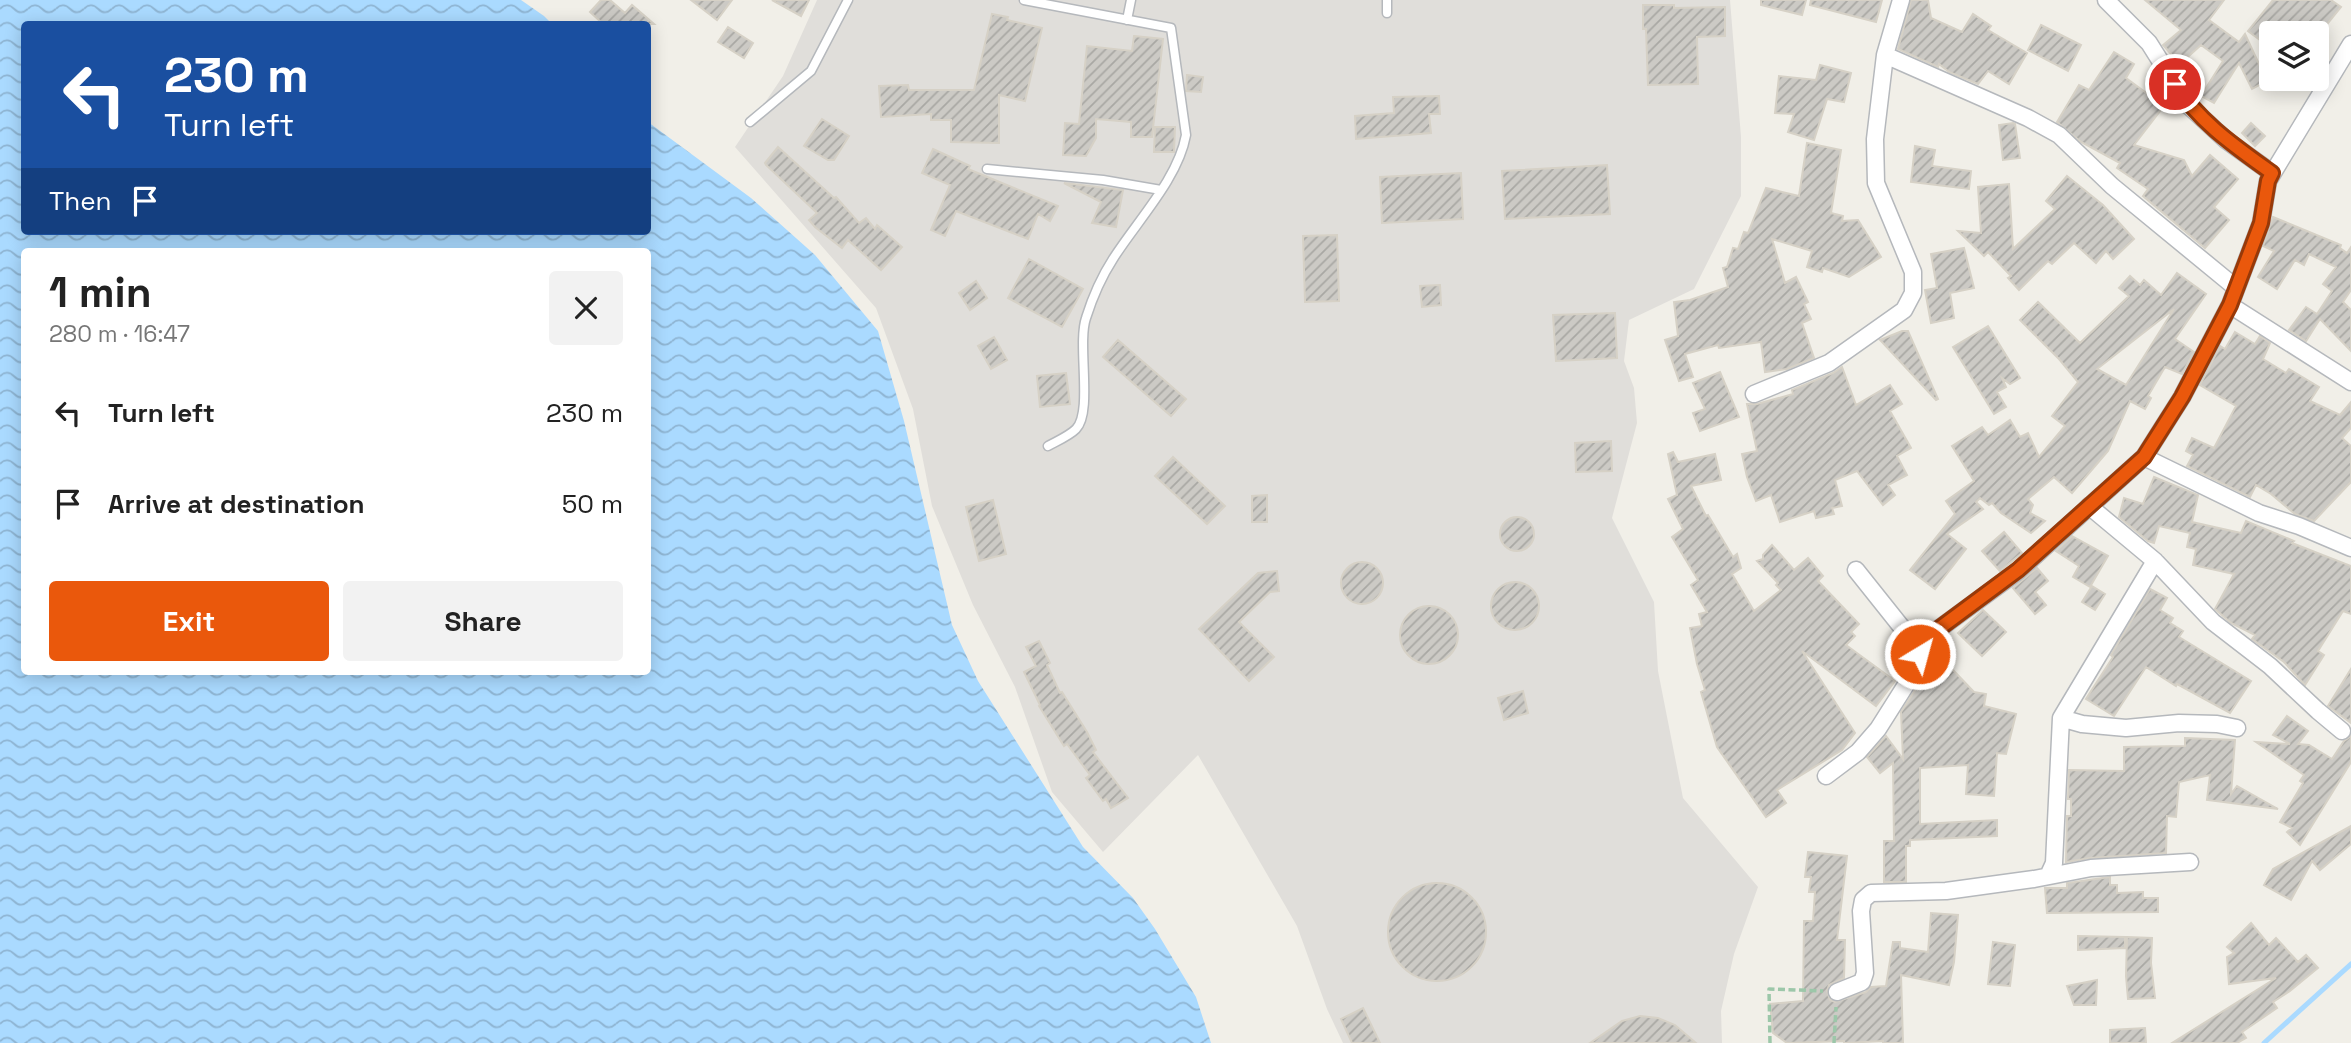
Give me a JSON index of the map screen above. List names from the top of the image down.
{
  "page": {
    "turn": ["230 m", "Turn left"],
    "then": "Then",
    "heading": ["1 min", "280 m · 16:47"],
    "list": [
      {
        "name": "Turn left",
        "value": "230 m"
      },
      {
        "name": "Arrive at destination",
        "value": "50 m"
      }
    ],
    "buttons": ["Exit", "Share"]
  }
}
